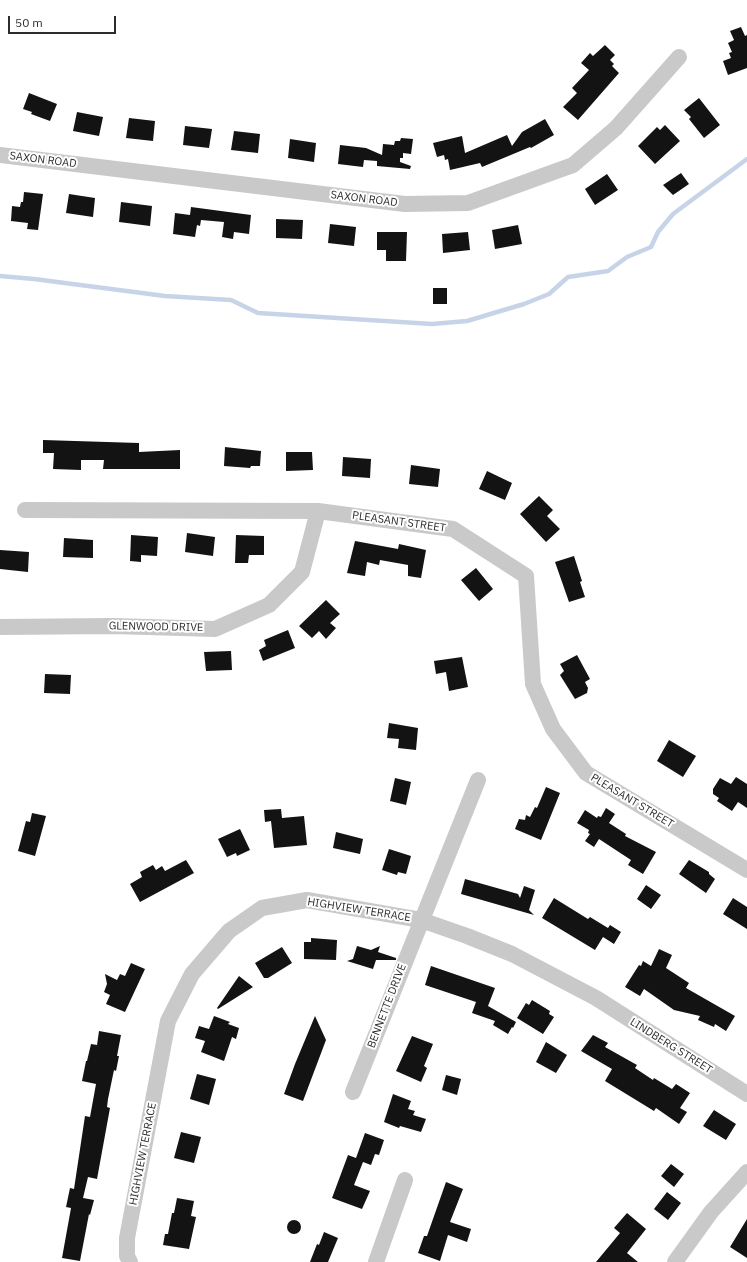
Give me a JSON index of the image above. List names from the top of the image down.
{
  "streets": {
    "street": [
      "SAXON ROAD",
      "PLEASANT STREET",
      "GLENWOOD DRIVE",
      "HIGHVIEW TERRACE",
      "BENNETTE DRIVE",
      "LINDBERG STREET"
    ]
  },
  "crossings": [
    ["PLEASANT STREET", "GLENWOOD DRIVE"],
    ["HIGHVIEW TERRACE", "BENNETTE DRIVE"],
    ["HIGHVIEW TERRACE", "LINDBERG STREET"]
  ],
  "scale_bar": "50 m"
}
